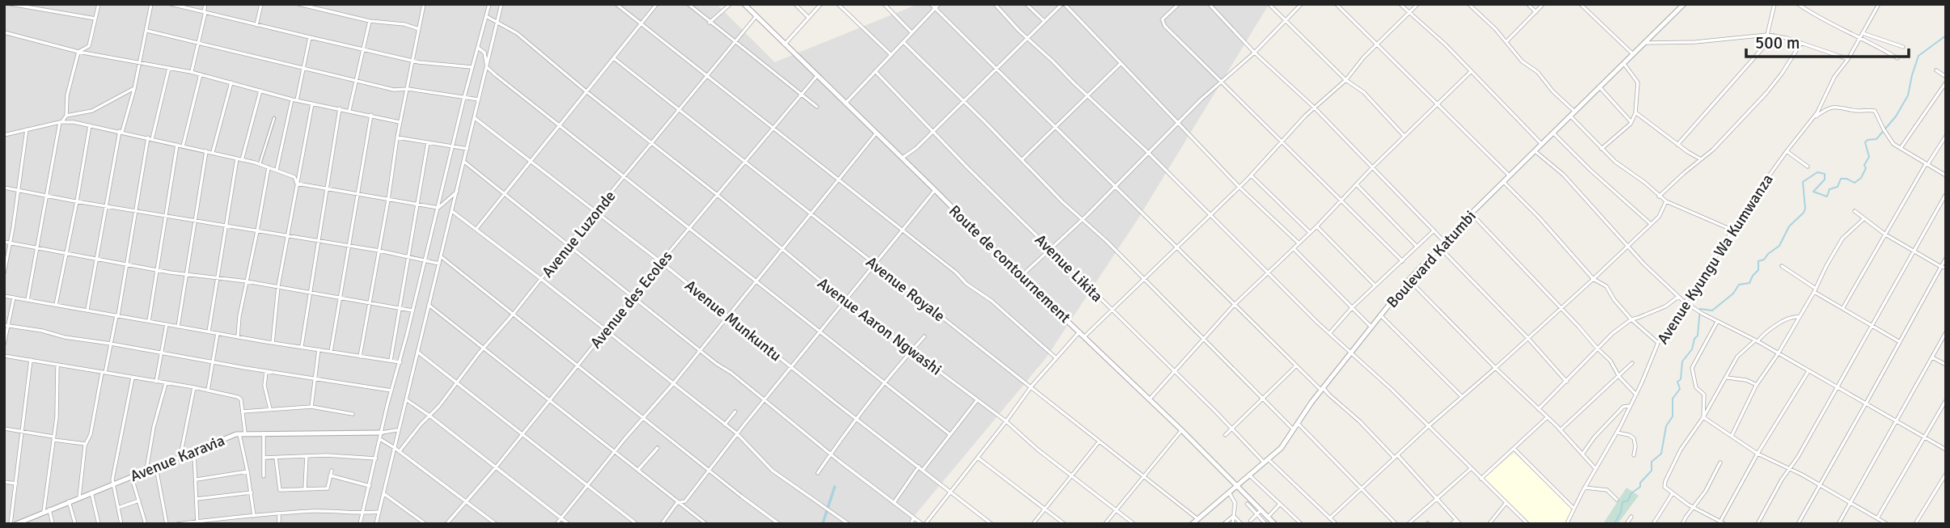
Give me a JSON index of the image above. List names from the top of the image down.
{
  "streets": {
    "street": [
      "Avenue Luzonde",
      "Boulevard Katumbi",
      "Avenue Kyungu Wa Kumwanza",
      "Route de contournement",
      "Avenue Likita",
      "Avenue Royale",
      "Avenue des Ecoles",
      "Avenue Munkuntu",
      "Avenue Aaron Ngwashi",
      "Avenue Karavia"
    ]
  },
  "crossings": [
    ["Avenue Luzonde", "Route de contournement"],
    ["Avenue Luzonde", "Avenue Royale"],
    ["Avenue Luzonde", "Avenue Munkuntu"],
    ["Avenue Luzonde", "Avenue Aaron Ngwashi"],
    ["Boulevard Katumbi", "Route de contournement"],
    ["Boulevard Katumbi", "Avenue Likita"],
    ["Boulevard Katumbi", "Avenue Royale"],
    ["Route de contournement", "Avenue des Ecoles"],
    ["Avenue Royale", "Avenue des Ecoles"],
    ["Avenue des Ecoles", "Avenue Munkuntu"],
    ["Avenue des Ecoles", "Avenue Aaron Ngwashi"]
  ],
  "scale_bar": "500 m"
}
